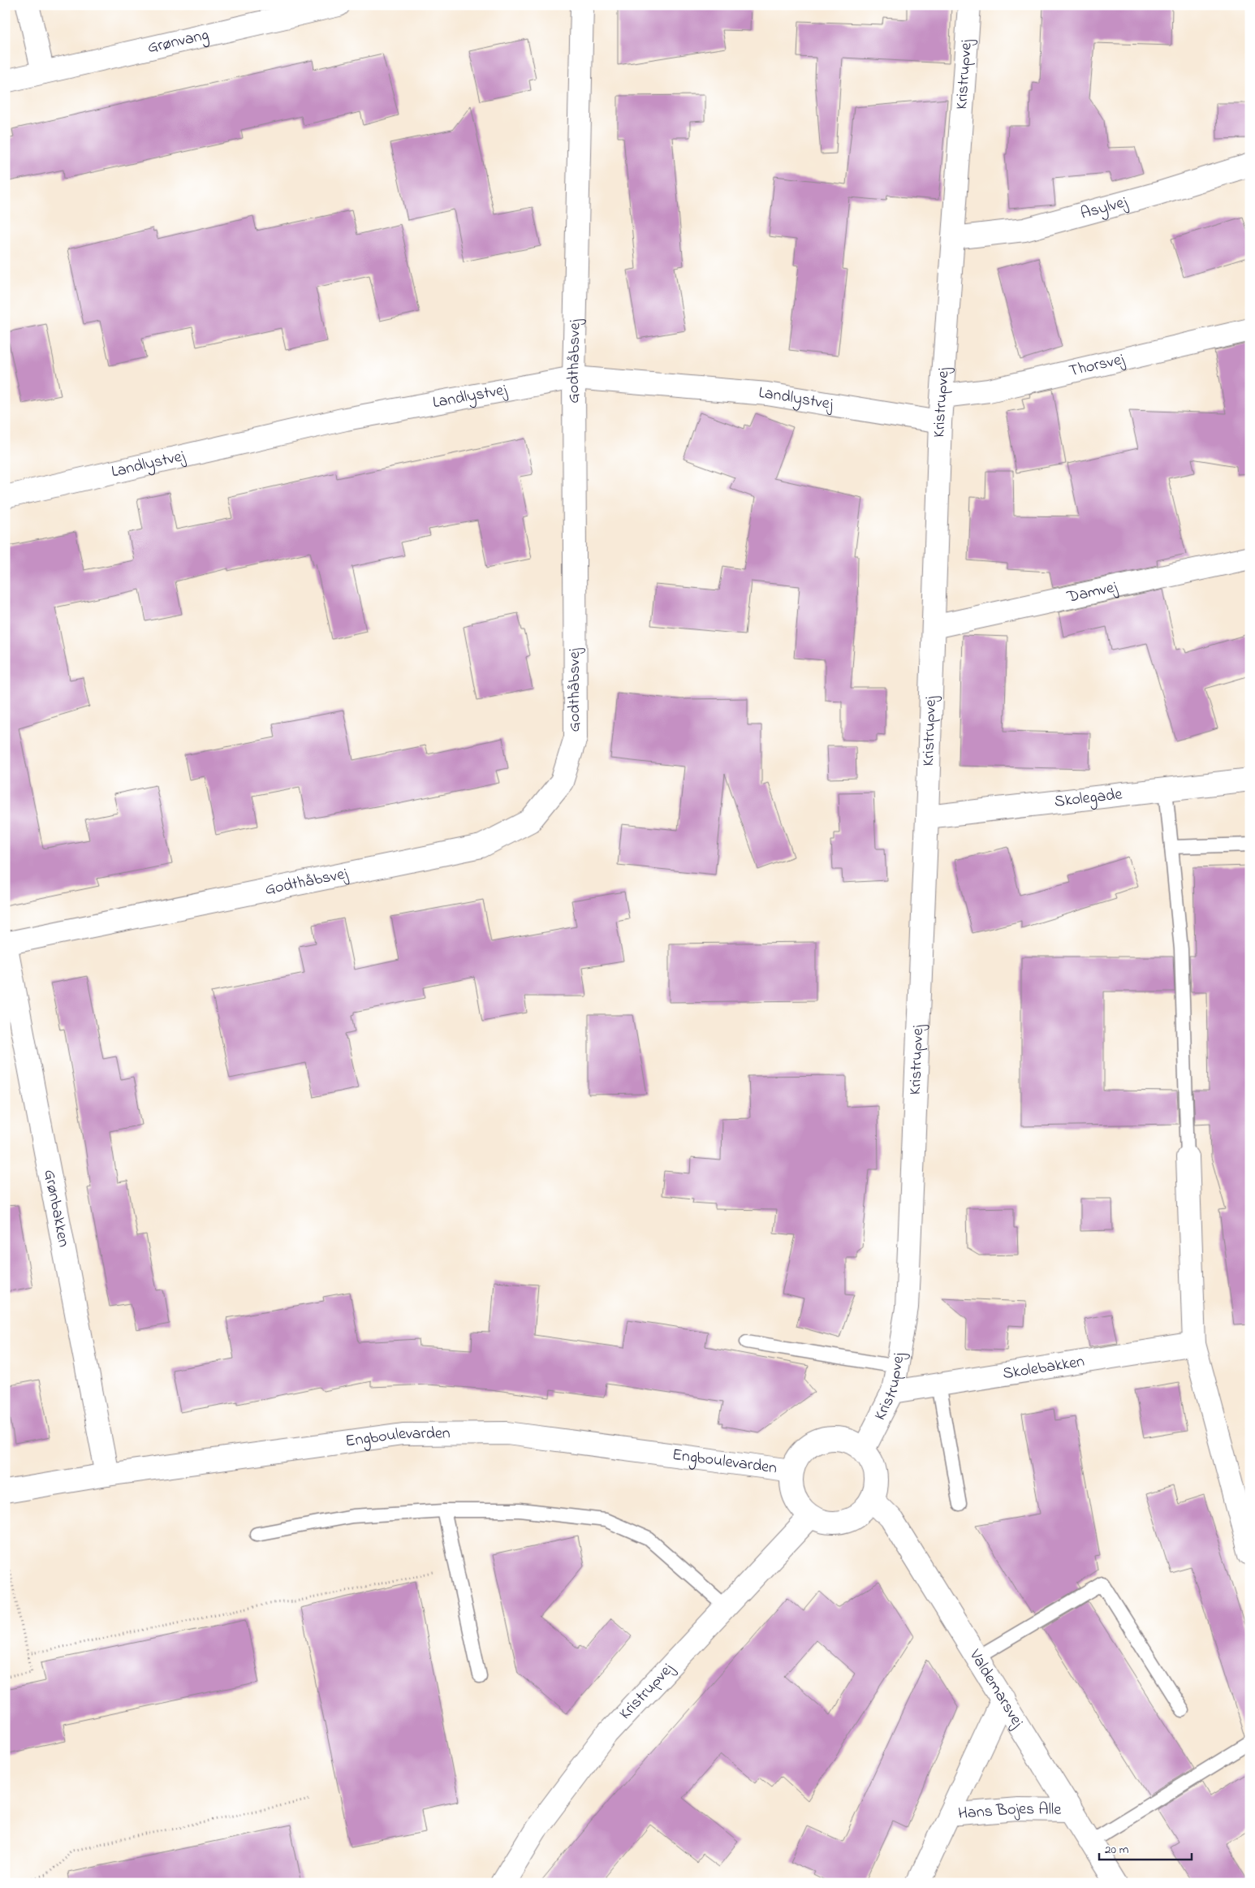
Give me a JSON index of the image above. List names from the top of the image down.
{
  "streets": {
    "street": [
      "Grønvang",
      "Kristrupvej",
      "Asylvej",
      "Godthåbsvej",
      "Thorsvej",
      "Landlystvej",
      "Damvej",
      "Skolegade",
      "Grønbakken",
      "Skolebakken",
      "Engboulevarden",
      "Valdemarsvej",
      "Hans Bojes Alle"
    ]
  },
  "crossings": [
    ["Kristrupvej", "Asylvej"],
    ["Kristrupvej", "Thorsvej"],
    ["Kristrupvej", "Landlystvej"],
    ["Kristrupvej", "Damvej"],
    ["Kristrupvej", "Skolegade"],
    ["Kristrupvej", "Skolebakken"],
    ["Kristrupvej", "Engboulevarden"],
    ["Kristrupvej", "Valdemarsvej"],
    ["Godthåbsvej", "Landlystvej"],
    ["Godthåbsvej", "Grønbakken"],
    ["Grønbakken", "Engboulevarden"],
    ["Engboulevarden", "Valdemarsvej"],
    ["Valdemarsvej", "Hans Bojes Alle"]
  ],
  "scale_bar": "20 m"
}
